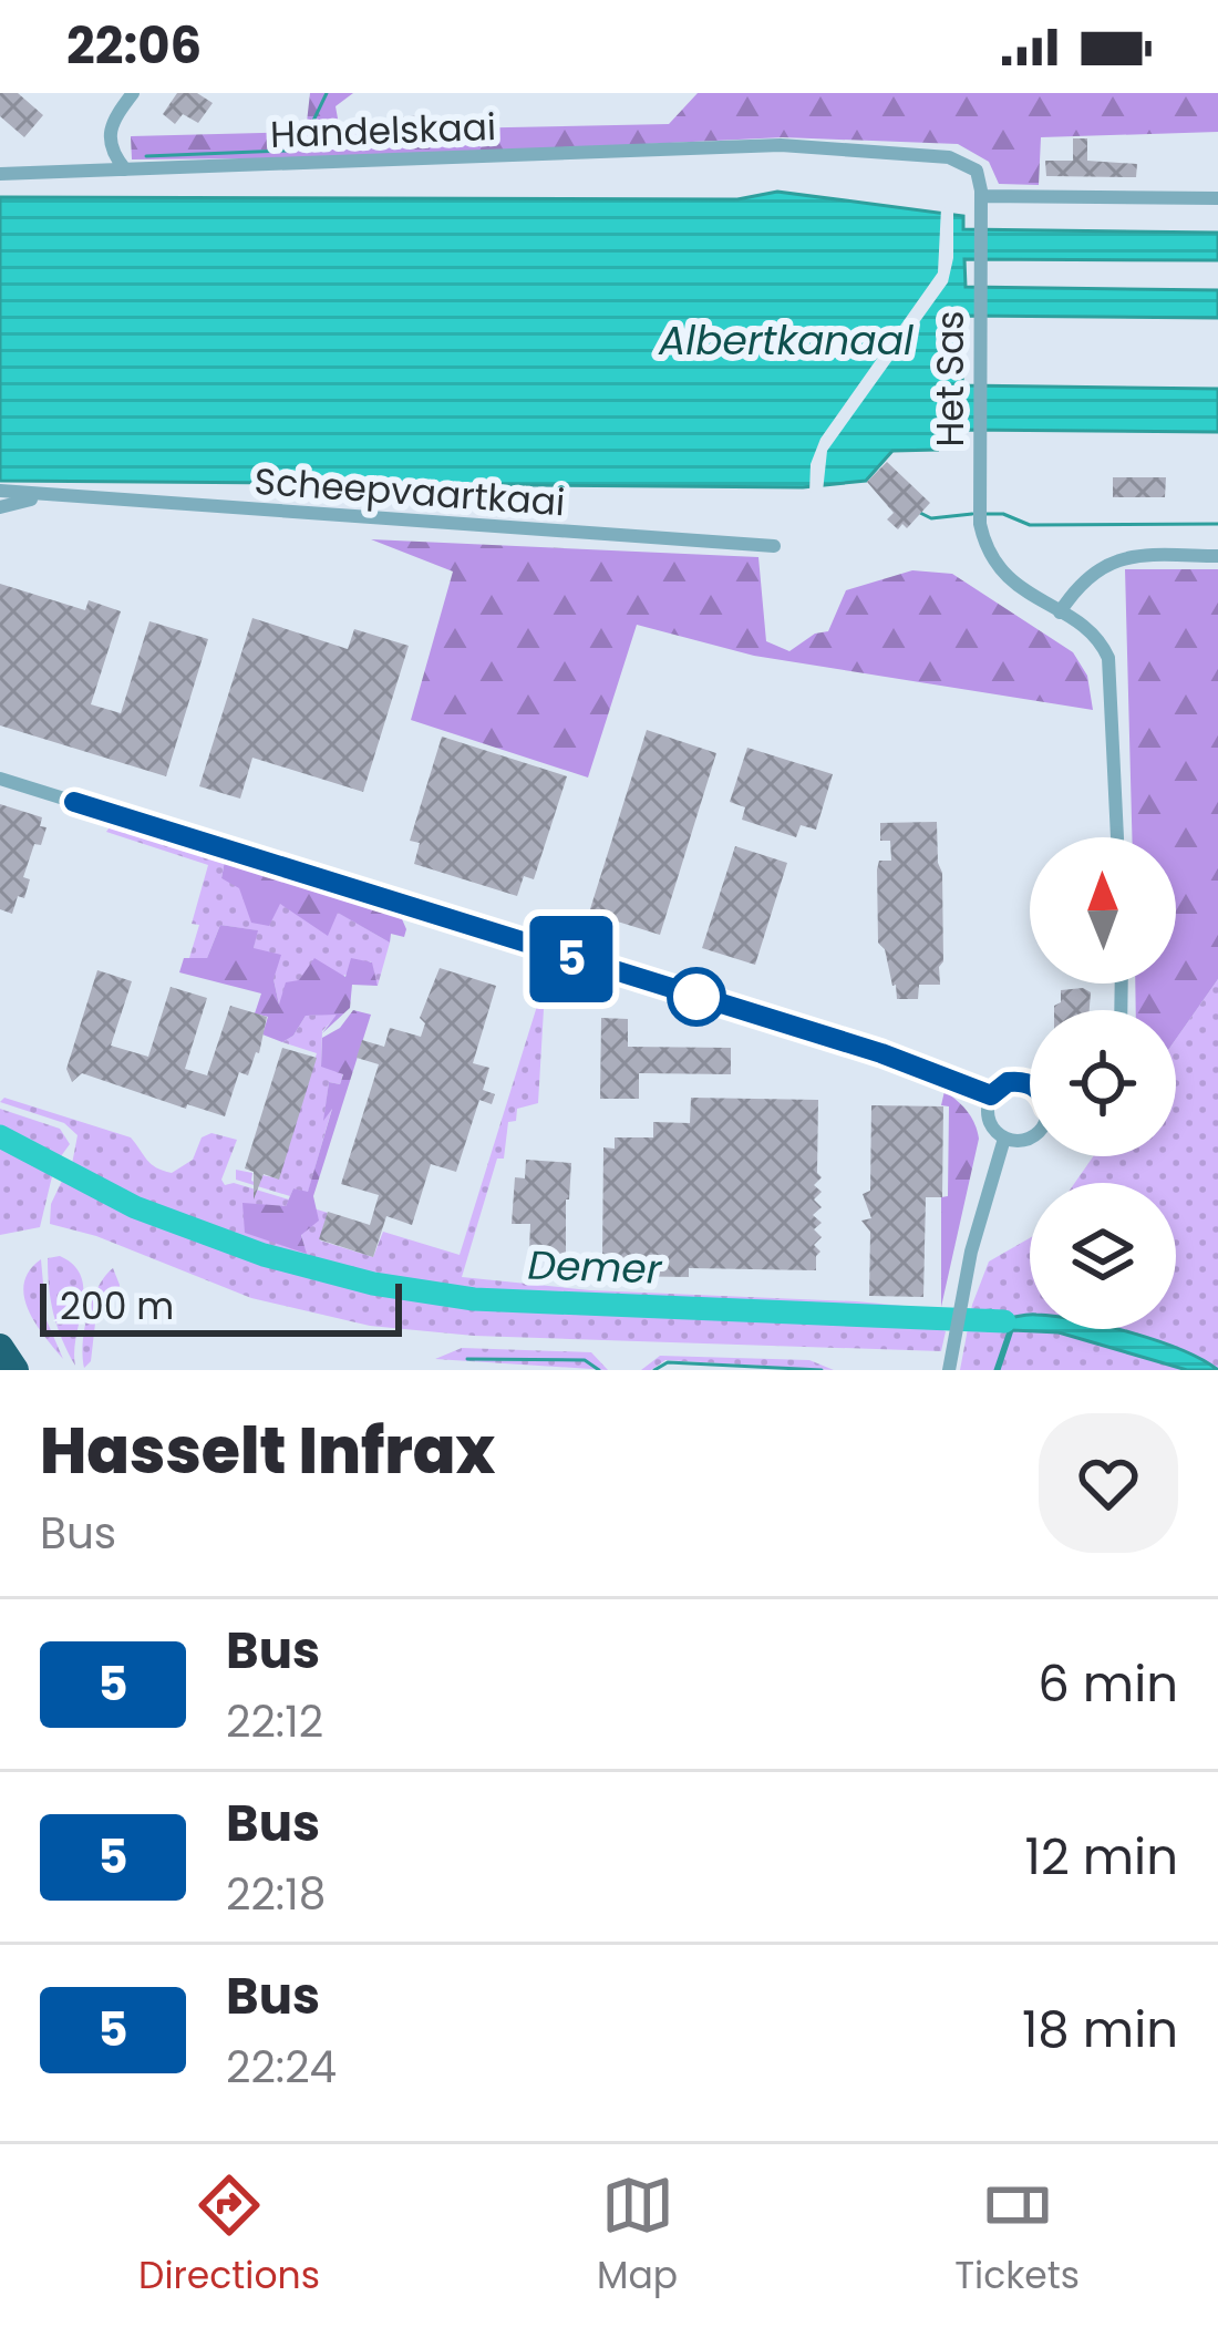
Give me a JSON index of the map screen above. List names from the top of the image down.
{
  "streets": {
    "street": ["Handelskaai", "Het Sas", "Scheepvaartkaai"]
  },
  "crossings": [
    ["Handelskaai", "Het Sas"]
  ],
  "water": ["Albertkanaal", "Demer"],
  "lines": ["bus line 5"],
  "scale_bar": "200 m",
  "north": "top",
  "page": {
    "status": "22:06",
    "on_map": "5",
    "scale": "200 m",
    "heading": ["Hasselt Infrax", "Bus"],
    "list": [
      {
        "mark": "5",
        "name": "Bus",
        "note": "22:12",
        "value": "6 min"
      },
      {
        "mark": "5",
        "name": "Bus",
        "note": "22:18",
        "value": "12 min"
      },
      {
        "mark": "5",
        "name": "Bus",
        "note": "22:24",
        "value": "18 min"
      }
    ],
    "tabs": ["Directions", "Map", "Tickets"]
  }
}
